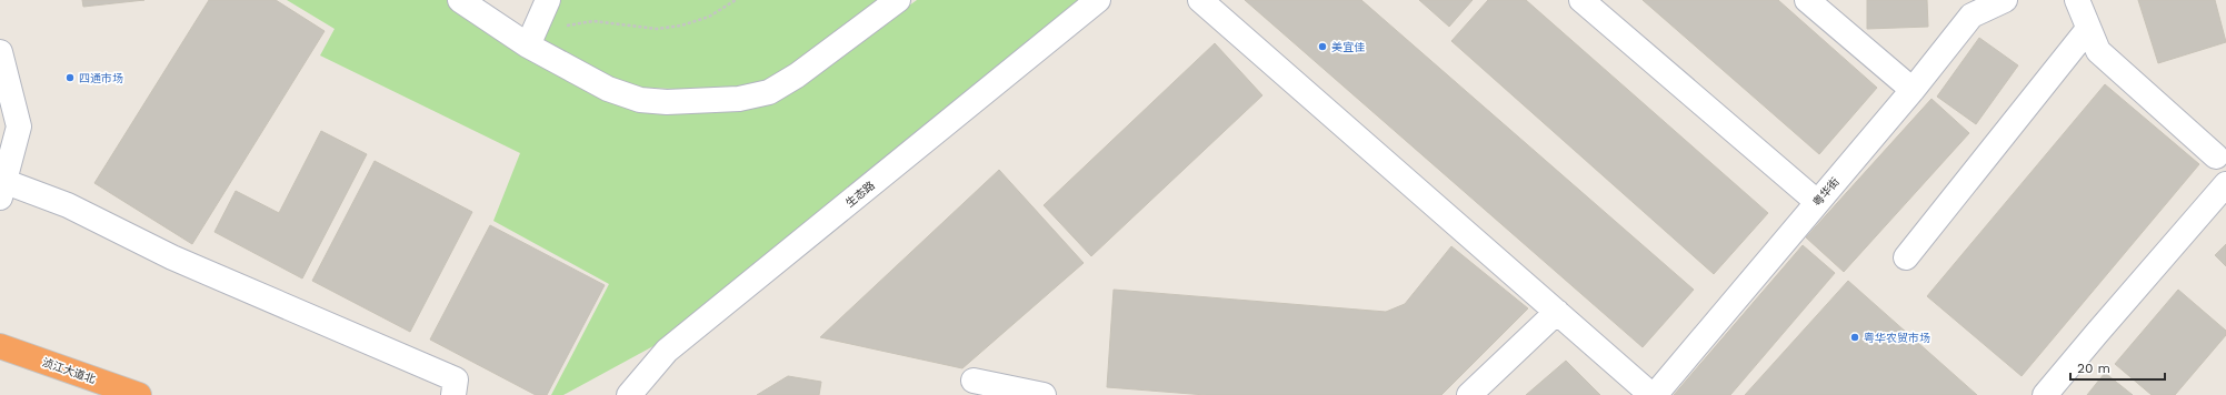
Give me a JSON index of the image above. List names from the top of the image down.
{
  "streets": {
    "highway": ["浈江大道北"],
    "street": ["粤华街", "生态路"]
  },
  "places": ["美宜佳", "四通市场", "粤华农贸市场"],
  "scale_bar": "20 m"
}
